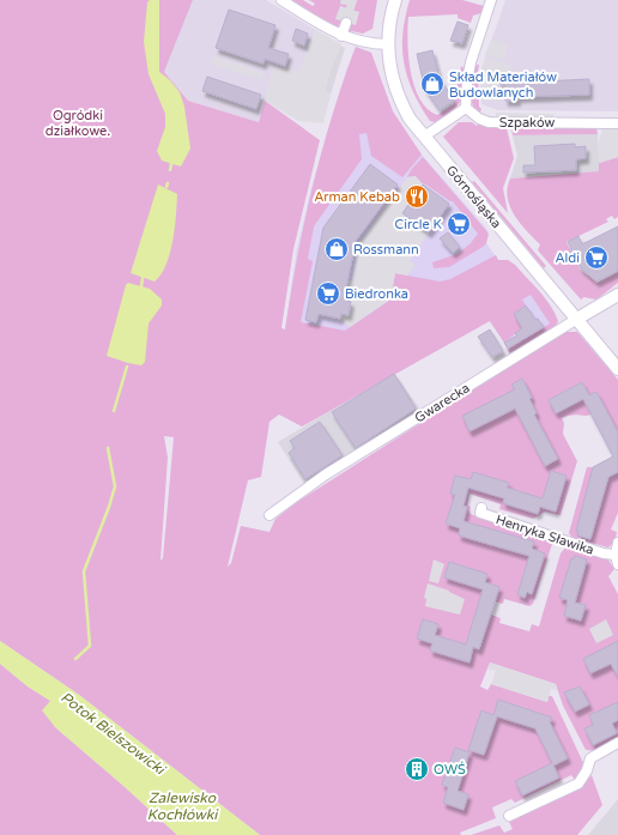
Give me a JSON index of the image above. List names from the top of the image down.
{
  "streets": {
    "street": [
      "Szpaków",
      "Górnośląska",
      "Gwarecka",
      "Henryka Sławika"
    ]
  },
  "crossings": [
    ["Górnośląska", "Gwarecka"]
  ],
  "water": ["Potok Bielszowicki", "Zalewisko Kochłówki"],
  "parks": ["Ogródki działkowe."],
  "places": {
    "shop": ["Skład Materiałów Budowlanych", "Rossmann"],
    "restaurant": ["Arman Kebab"],
    "supermarket": ["Circle K", "Aldi", "Biedronka"],
    "building": ["OWŚ"]
  }
}
